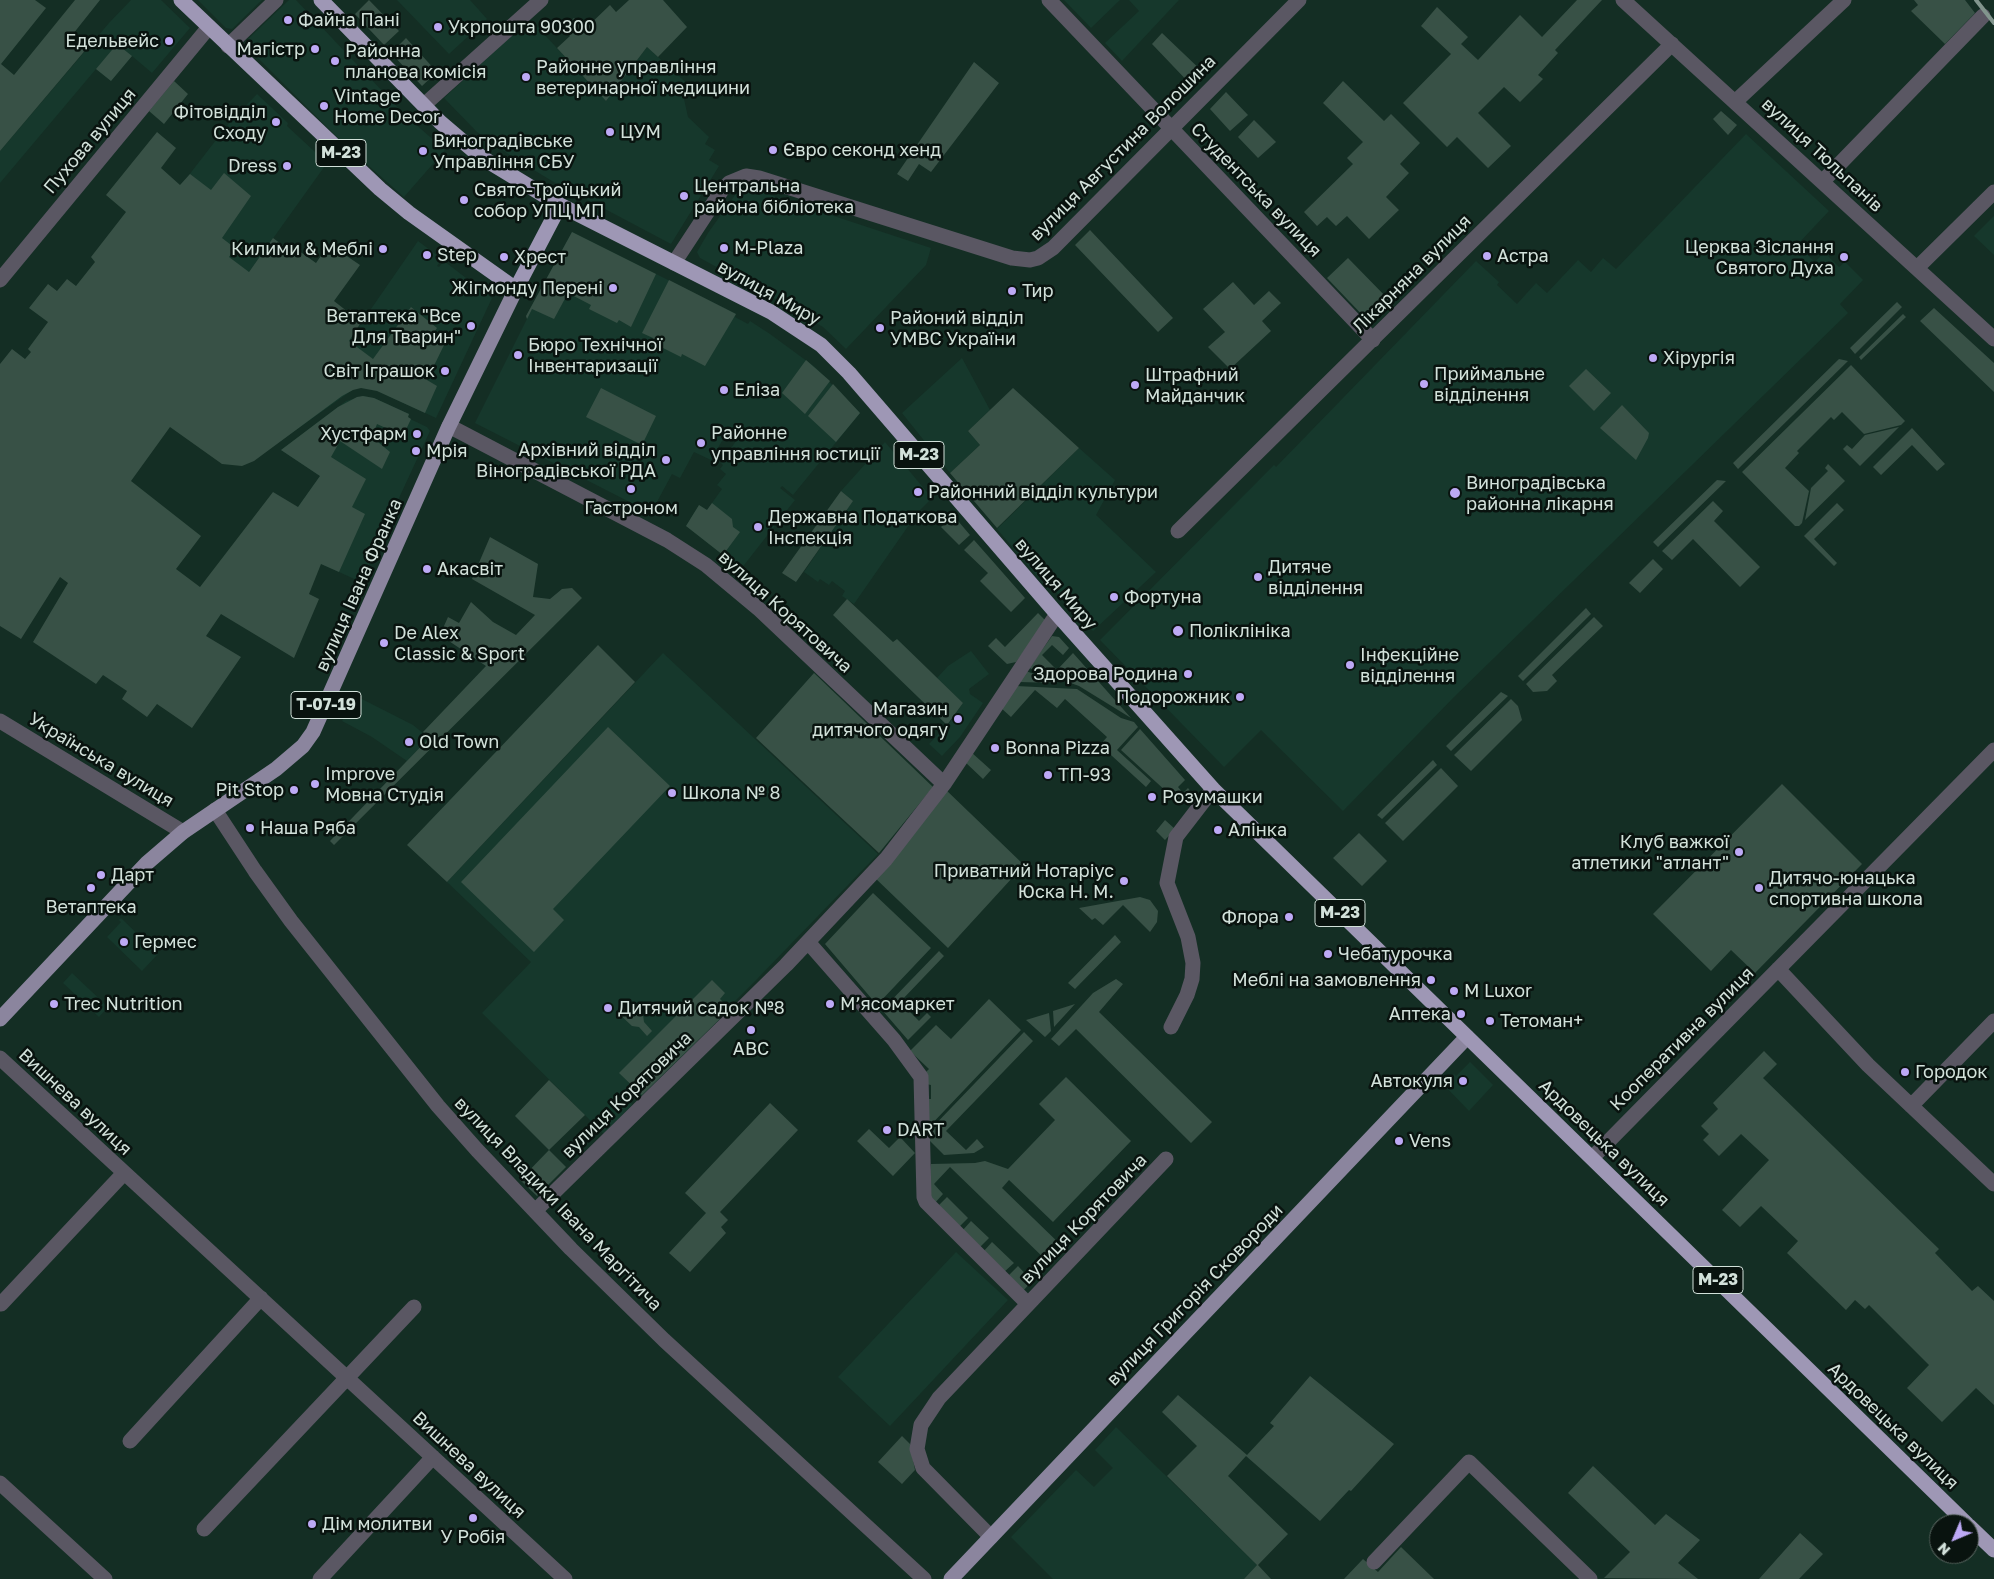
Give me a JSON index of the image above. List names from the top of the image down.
{
  "streets": {
    "highway": [
      "М-23",
      "вулиця Миру",
      "вулиця Івана Франка",
      "Ардовецька вулиця"
    ],
    "main road": ["Т-07-19", "вулиця Григорія Сковороди"],
    "street": [
      "Пухова вулиця",
      "вулиця Августина Волошина",
      "вулиця Тюльпанів",
      "Студентська вулиця",
      "Лікарняна вулиця",
      "вулиця Корятовича",
      "Українська вулиця",
      "Кооперативна вулиця",
      "Вишнева вулиця",
      "вулиця Владики Івана Маргітича"
    ]
  },
  "crossings": [
    ["Пухова вулиця", "М-23"],
    ["вулиця Августина Волошина", "Студентська вулиця"],
    ["вулиця Августина Волошина", "вулиця Миру"],
    ["М-23", "вулиця Івана Франка"],
    ["вулиця Тюльпанів", "Лікарняна вулиця"],
    ["Студентська вулиця", "Лікарняна вулиця"],
    ["вулиця Миру", "вулиця Івана Франка"],
    ["вулиця Миру", "вулиця Корятовича"],
    ["вулиця Миру", "Ардовецька вулиця"],
    ["вулиця Івана Франка", "вулиця Корятовича"],
    ["вулиця Івана Франка", "Українська вулиця"],
    ["вулиця Івана Франка", "вулиця Владики Івана Маргітича"],
    ["вулиця Корятовича", "вулиця Владики Івана Маргітича"],
    ["вулиця Корятовича", "вулиця Григорія Сковороди"],
    ["Кооперативна вулиця", "Ардовецька вулиця"],
    ["Ардовецька вулиця", "вулиця Григорія Сковороди"]
  ],
  "places": [
    "Файна Пані",
    "Укрпошта 90300",
    "Едельвейс",
    "Магістр",
    "Районна планова комісія",
    "Районне управління ветеринарної медицини",
    "Vintage Home Decor",
    "Фітовідділ Сходу",
    "ЦУМ",
    "Євро секонд хенд",
    "Виноградівське Управління СБУ",
    "Dress",
    "Центральна района бібліотека",
    "Свято-Троїцький собор УПЦ МП",
    "M-Plaza",
    "Килими & Меблі",
    "Step",
    "Астра",
    "Хрест",
    "Церква Зіслання Святого Духа",
    "Жігмонду Перені",
    "Тир",
    "Ветаптека \"Все Для Тварин\"",
    "Районий відділ УМВС України",
    "Бюро Технічної Інвентаризації",
    "Хірургія",
    "Світ Іграшок",
    "Приймальне відділення",
    "Штрафний Майданчик",
    "Еліза",
    "Хустфарм",
    "Районне управління юстиції",
    "Мрія",
    "Архівний відділ Віноградівської РДА",
    "Гастроном",
    "Районний відділ культури",
    "Виноградівська районна лікарня",
    "Державна Податкова Інспекція",
    "Акасвіт",
    "Дитяче відділення",
    "Фортуна",
    "Поліклініка",
    "De Alex Classic & Sport",
    "Інфекційне відділення",
    "Здорова Родина",
    "Подорожник",
    "Магазин дитячого одягу",
    "Old Town",
    "Bonna Pizza",
    "ТП-93",
    "Improve Мовна Студія",
    "Pit Stop",
    "Школа № 8",
    "Розумашки",
    "Наша Ряба",
    "Алінка",
    "Клуб важкої атлетики \"атлант\"",
    "Дарт",
    "Приватний Нотаріус Юска Н. М.",
    "Ветаптека",
    "Дитячо-юнацька спортивна школа",
    "Флора",
    "Гермес",
    "Чебатурочка",
    "Меблі на замовлення",
    "M Luxor",
    "Trec Nutrition",
    "Мʼясомаркет",
    "Дитячий садок №8",
    "Аптека",
    "Тетоман+",
    "ABC",
    "Городок",
    "Автокуля",
    "DART",
    "Vens",
    "У Робія",
    "Дім молитви"
  ],
  "north": "bottom left"
}
